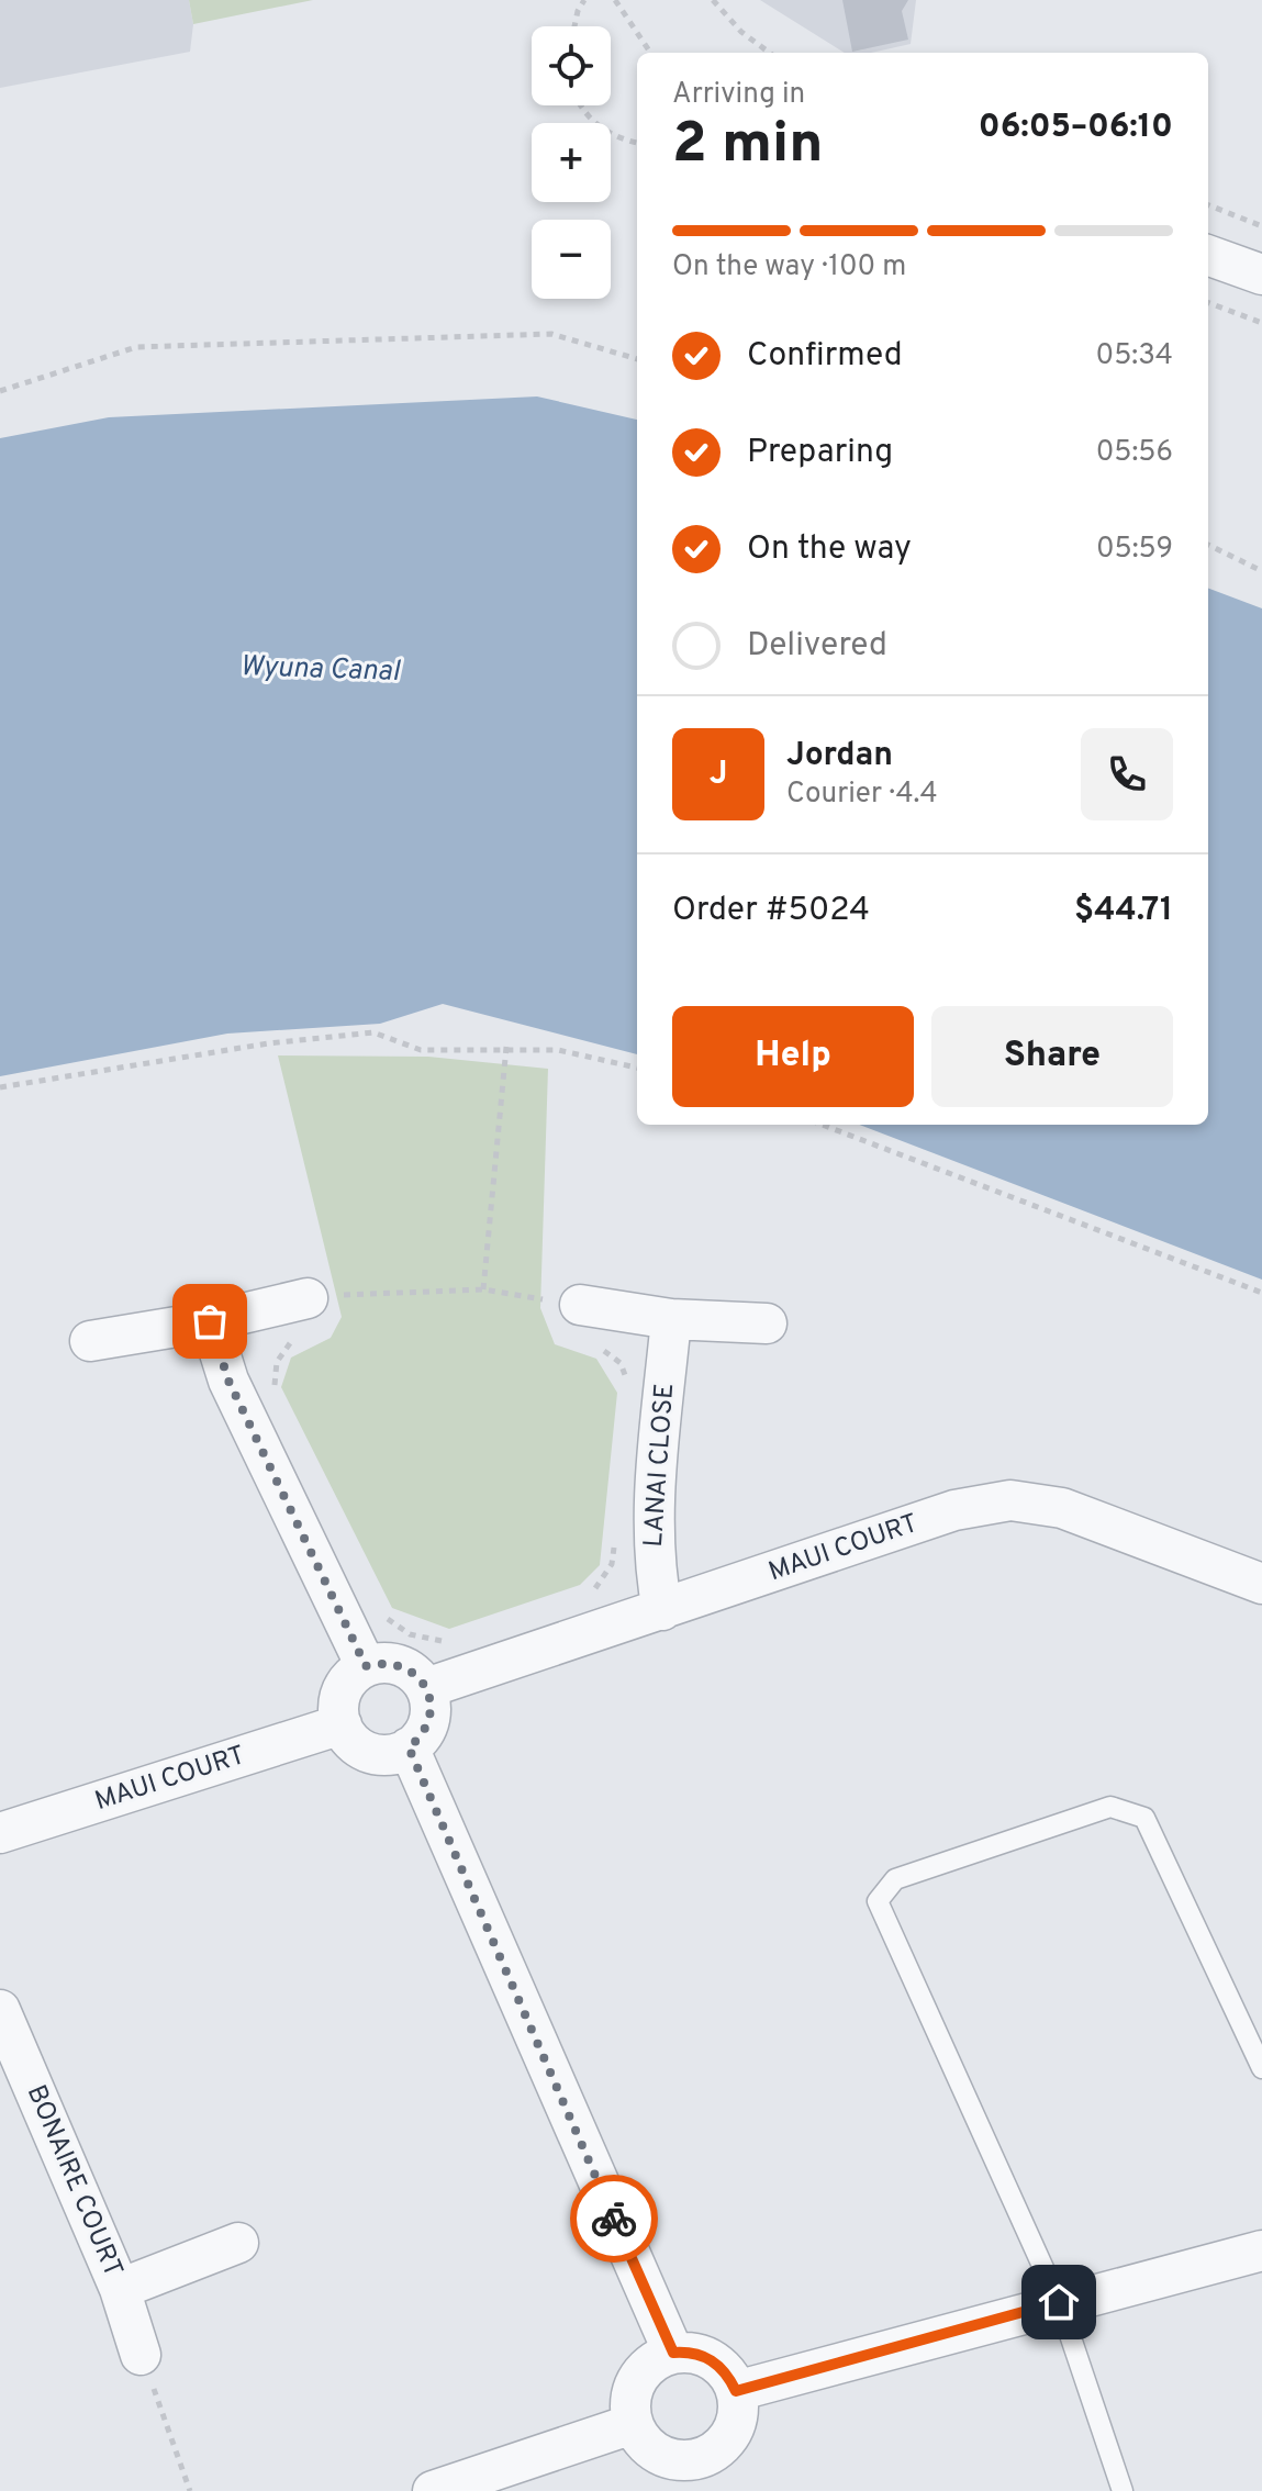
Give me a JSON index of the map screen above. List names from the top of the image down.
{
  "streets": {
    "street": ["LANAI CLOSE", "MAUI COURT", "BONAIRE COURT"]
  },
  "crossings": [
    ["LANAI CLOSE", "MAUI COURT"]
  ],
  "water": ["Wyuna Canal"],
  "page": {
    "map_buttons": ["+", "−"],
    "heading": ["2 min", "Arriving in", "06:05–06:10"],
    "panel": [
      "Jordan",
      "Courier · 4.4",
      "Order #5024",
      "$44.71"
    ],
    "bar": "On the way · 100 m",
    "list": [
      ["Confirmed", "05:34"],
      ["Preparing", "05:56"],
      ["On the way", "05:59"],
      "Delivered"
    ],
    "round": "J",
    "buttons": ["Help", "Share"]
  }
}
